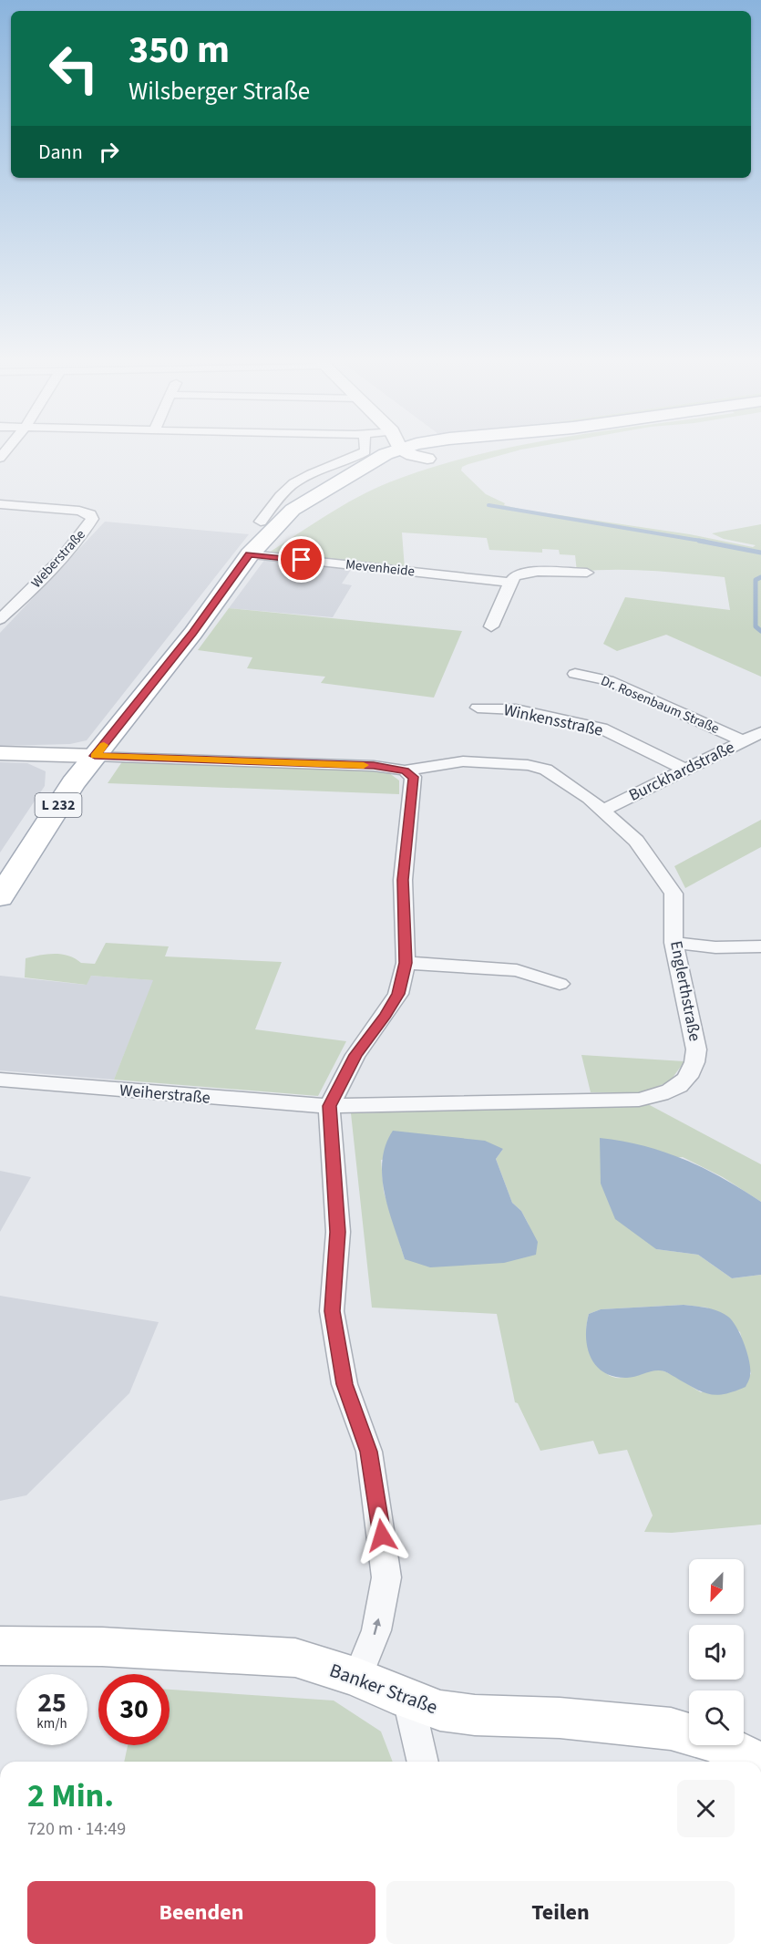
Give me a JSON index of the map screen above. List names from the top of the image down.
{
  "streets": {
    "main road": ["L 232"],
    "street": [
      "Weberstraße",
      "Mevenheide",
      "Dr. Rosenbaum Straße",
      "Winkensstraße",
      "Burckhardstraße",
      "Englerthstraße",
      "Weiherstraße",
      "Banker Straße"
    ]
  },
  "crossings": [
    ["Mevenheide", "L 232"],
    ["Dr. Rosenbaum Straße", "Burckhardstraße"],
    ["Winkensstraße", "Burckhardstraße"],
    ["Burckhardstraße", "Englerthstraße"],
    ["L 232", "Englerthstraße"],
    ["Englerthstraße", "Weiherstraße"]
  ],
  "north": "bottom left",
  "page": {
    "turn": ["350 m", "Wilsberger Straße"],
    "then": "Dann",
    "speed": "25 km/h",
    "limit": "30",
    "heading": ["2 Min.", "720 m · 14:49"],
    "buttons": ["Beenden", "Teilen"]
  }
}
